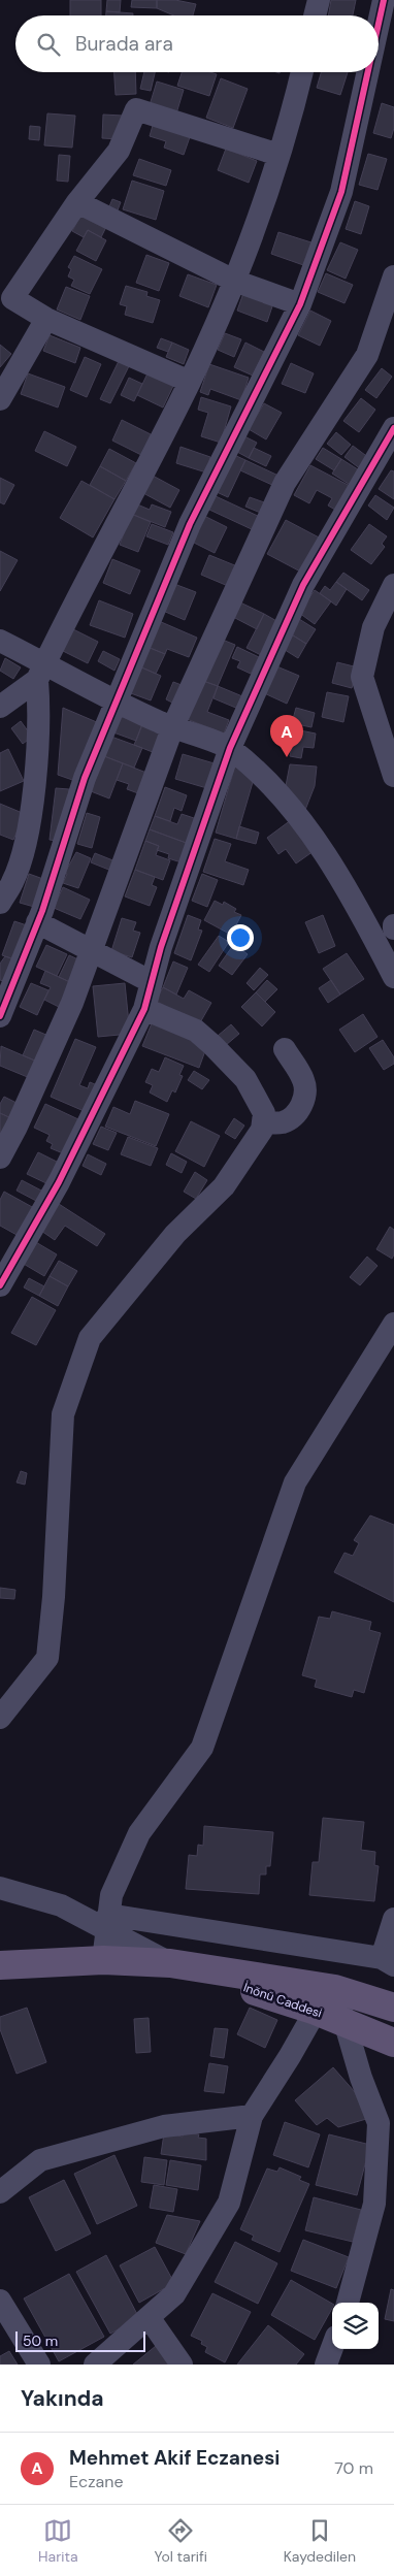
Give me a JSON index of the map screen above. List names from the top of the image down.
{
  "streets": {
    "main road": ["İnönü Caddesi"]
  },
  "scale_bar": "50 m",
  "page": {
    "search": "Burada ara",
    "pins": "A",
    "scale": "50 m",
    "heading": "Yakında",
    "list": [
      {
        "mark": "A",
        "name": "Mehmet Akif Eczanesi",
        "note": "Eczane",
        "value": "70 m"
      }
    ],
    "nav": ["Harita", "Yol tarifi", "Kaydedilen"]
  }
}
